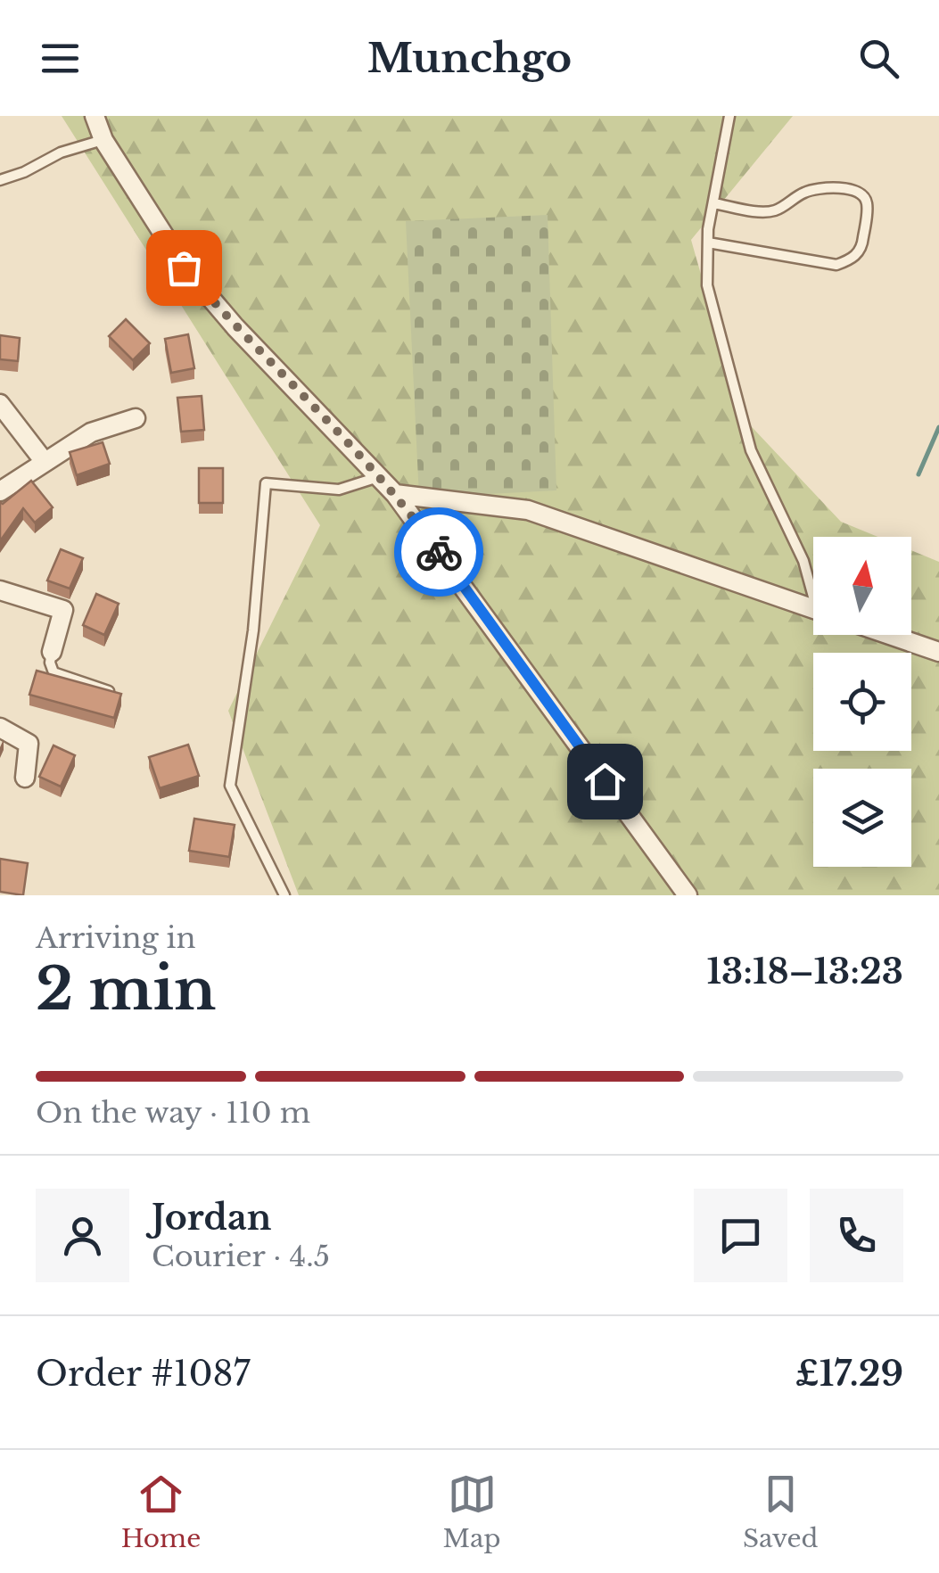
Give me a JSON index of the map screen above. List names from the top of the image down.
{
  "north": "top",
  "page": {
    "header": "Munchgo",
    "heading": ["2 min", "Arriving in", "13:18–13:23"],
    "panel": [
      "Jordan",
      "Courier · 4.5",
      "Order #1087",
      "£17.29"
    ],
    "bar": "On the way · 110 m",
    "tabs": ["Home", "Map", "Saved"]
  }
}
